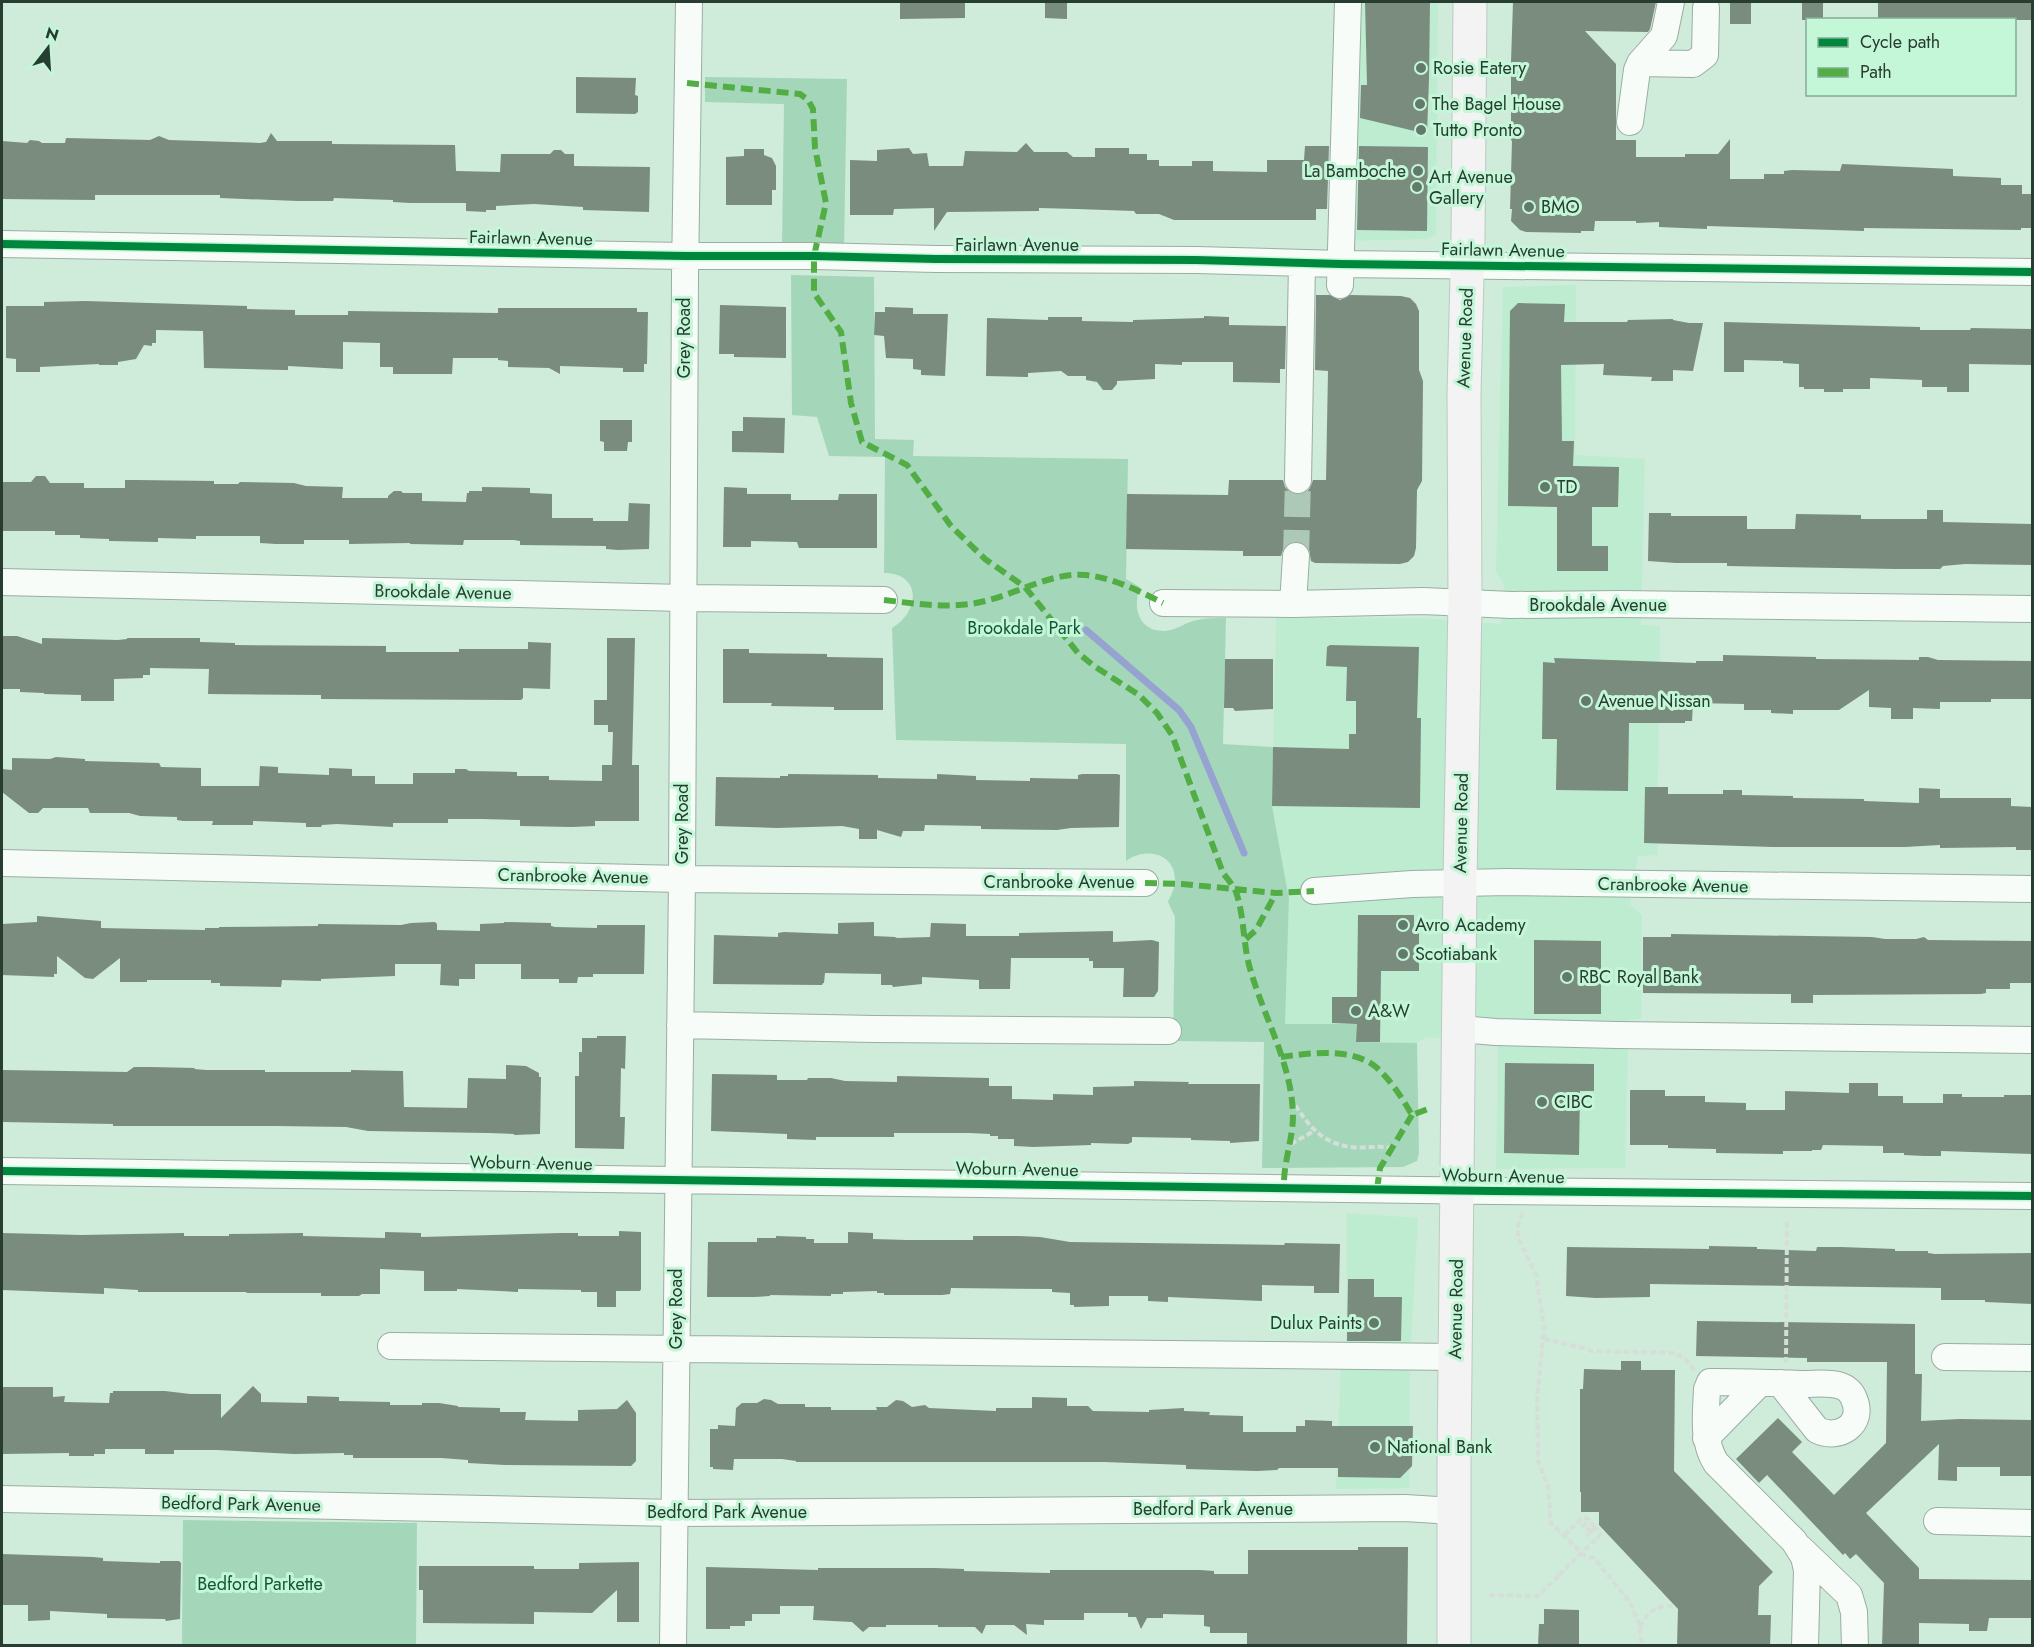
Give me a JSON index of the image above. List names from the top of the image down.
{
  "streets": {
    "main road": ["Avenue Road"],
    "street": [
      "Fairlawn Avenue",
      "Grey Road",
      "Brookdale Avenue",
      "Cranbrooke Avenue",
      "Woburn Avenue",
      "Bedford Park Avenue"
    ]
  },
  "crossings": [
    ["Fairlawn Avenue", "Grey Road"],
    ["Fairlawn Avenue", "Avenue Road"],
    ["Grey Road", "Brookdale Avenue"],
    ["Grey Road", "Cranbrooke Avenue"],
    ["Grey Road", "Woburn Avenue"],
    ["Grey Road", "Bedford Park Avenue"],
    ["Avenue Road", "Brookdale Avenue"],
    ["Avenue Road", "Cranbrooke Avenue"],
    ["Avenue Road", "Woburn Avenue"],
    ["Avenue Road", "Bedford Park Avenue"]
  ],
  "parks": ["Brookdale Park", "Bedford Parkette"],
  "places": [
    "Rosie Eatery",
    "The Bagel House",
    "Tutto Pronto",
    "La Bamboche",
    "Art Avenue Gallery",
    "BMO",
    "TD",
    "Avenue Nissan",
    "Avro Academy",
    "Scotiabank",
    "RBC Royal Bank",
    "A&W",
    "CIBC",
    "Dulux Paints",
    "National Bank"
  ],
  "legend": ["Cycle path", "Path"],
  "north": "top"
}
